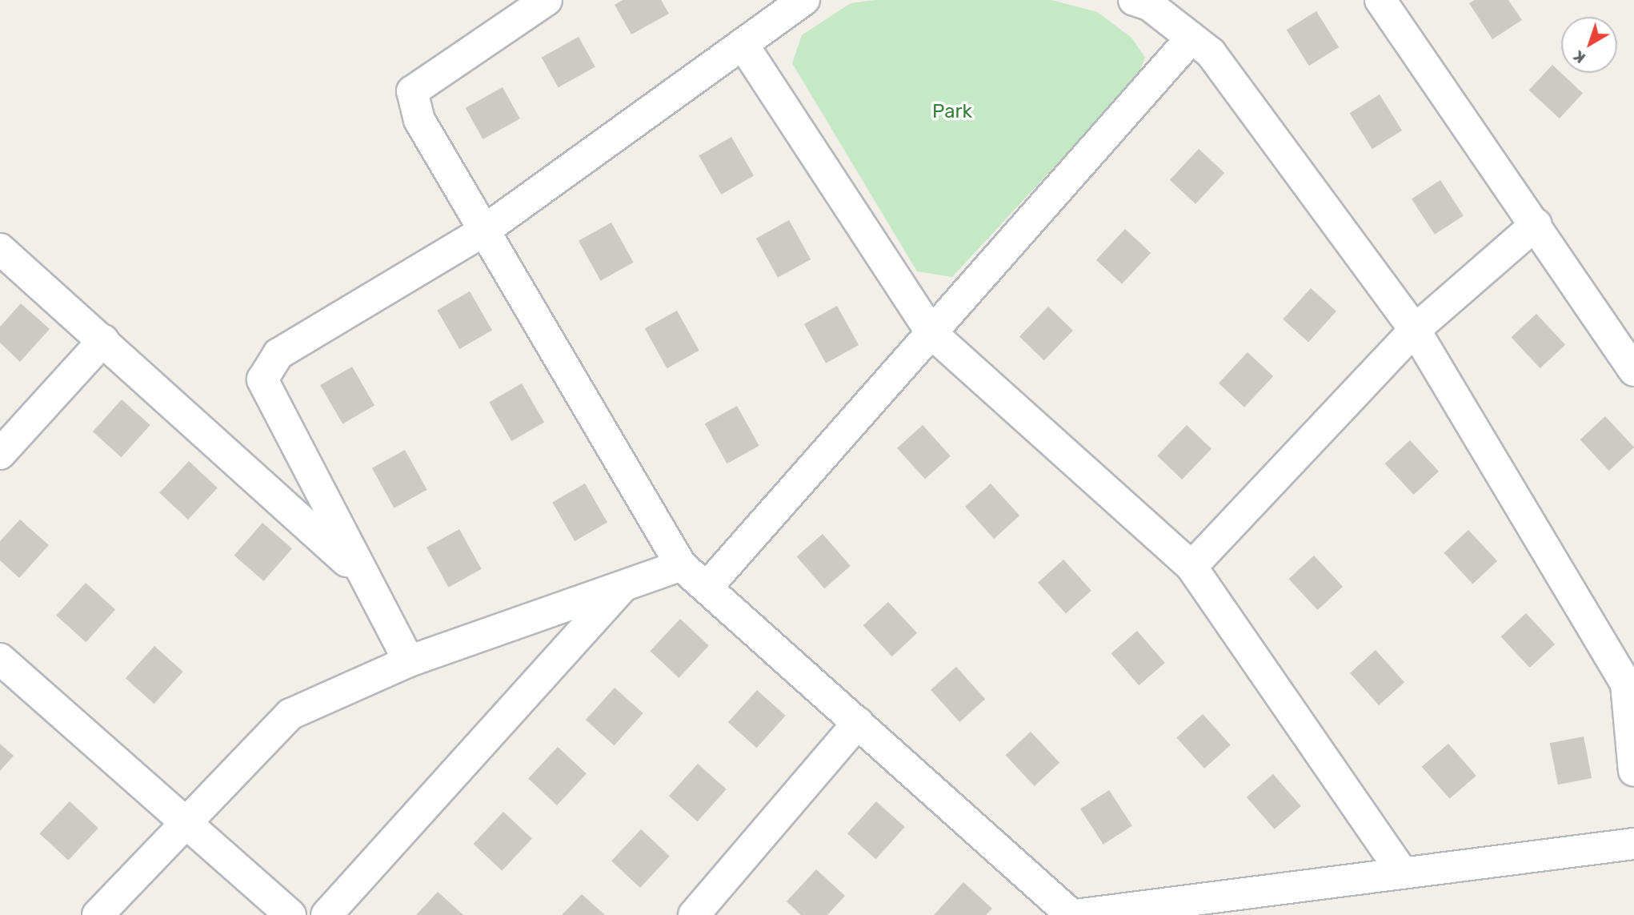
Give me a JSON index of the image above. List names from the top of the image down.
{
  "parks": ["Park"],
  "north": "bottom left"
}
